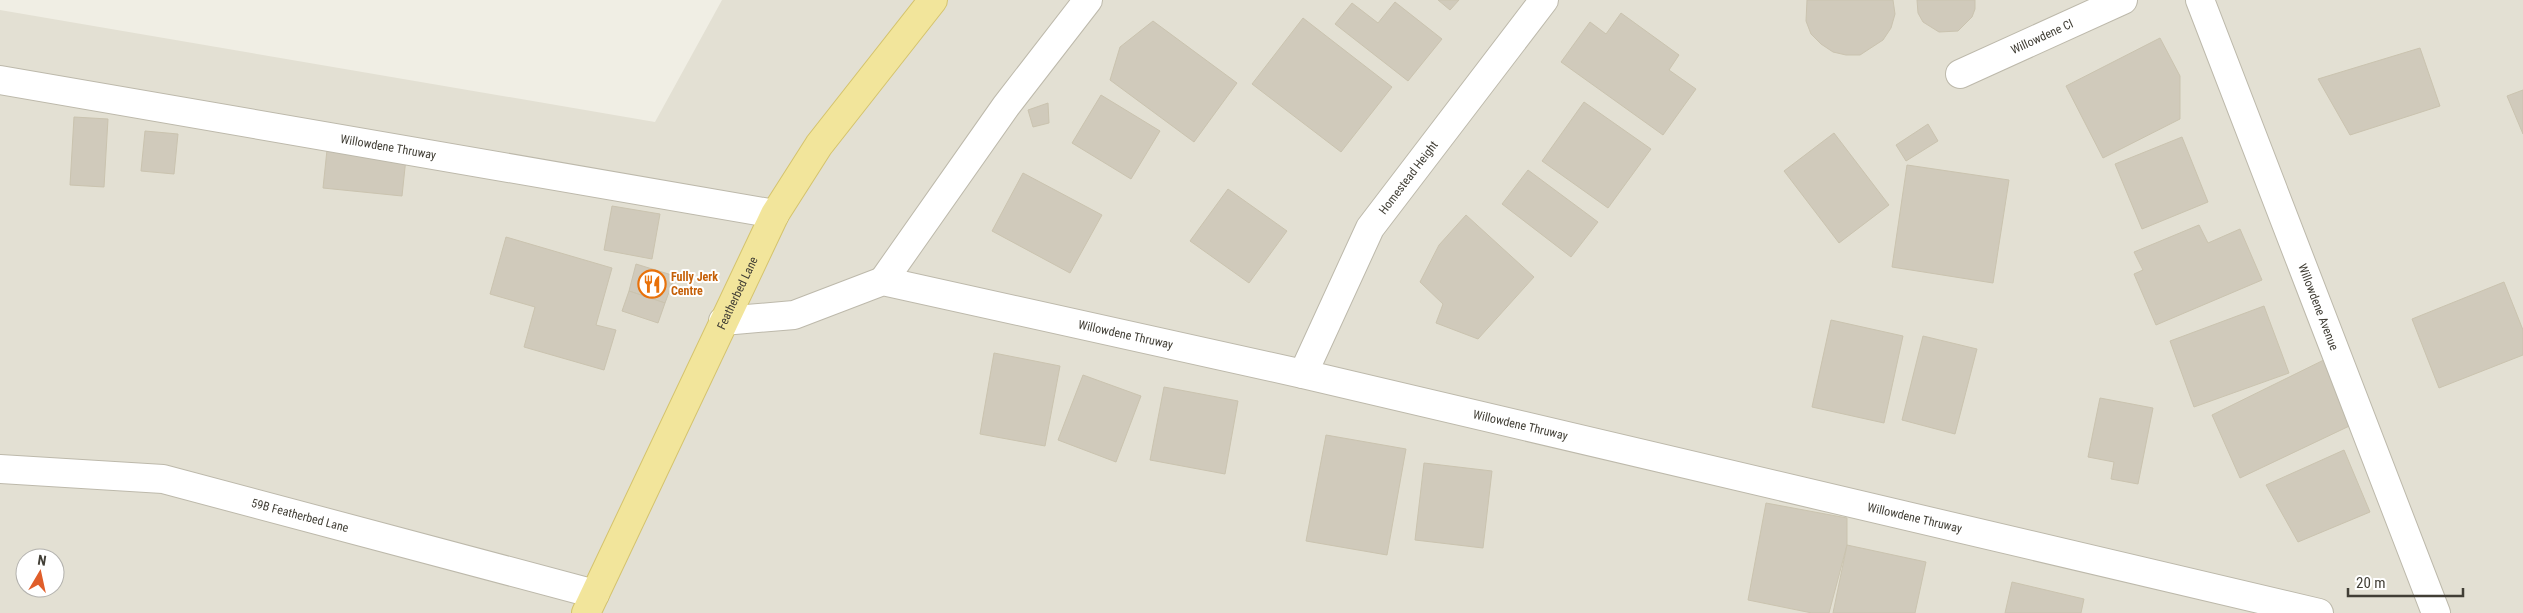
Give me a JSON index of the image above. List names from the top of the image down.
{
  "streets": {
    "main road": ["Featherbed Lane"],
    "street": [
      "Willowdene Cl",
      "Willowdene Thruway",
      "Homestead Height",
      "Willowdene Avenue",
      "59B Featherbed Lane"
    ]
  },
  "crossings": [
    ["Willowdene Thruway", "Homestead Height"],
    ["Willowdene Thruway", "Featherbed Lane"],
    ["Featherbed Lane", "59B Featherbed Lane"]
  ],
  "places": {
    "restaurant": ["Fully Jerk Centre"]
  },
  "scale_bar": "20 m",
  "north": "top"
}
